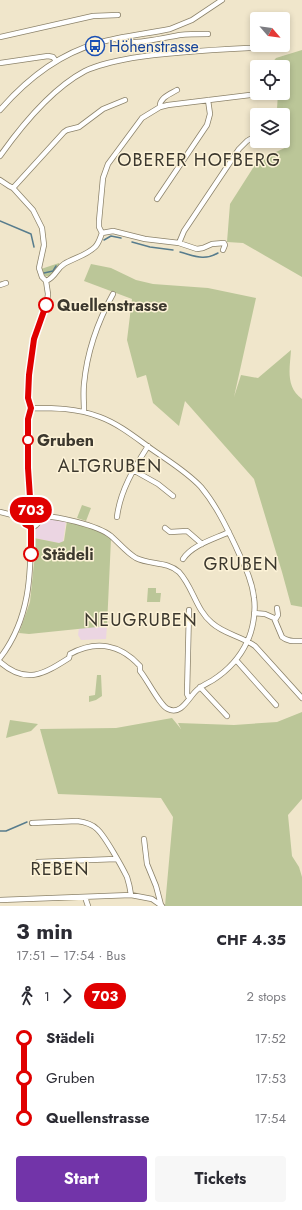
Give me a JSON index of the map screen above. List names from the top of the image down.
{
  "districts": [
    "OBERER HOFBERG",
    "ALTGRUBEN",
    "GRUBEN",
    "NEUGRUBEN",
    "REBEN"
  ],
  "places": {
    "bus stop": ["Höhenstrasse"],
    "other": ["Quellenstrasse", "Gruben", "Städeli"]
  },
  "lines": ["bus line 703"],
  "north": "bottom right",
  "page": {
    "on_map": "703",
    "heading": ["3 min", "17:51 – 17:54 · Bus", "CHF 4.35"],
    "legs": ["1", "703", "2 stops"],
    "list": [
      {
        "name": "Städeli",
        "value": "17:52"
      },
      {
        "name": "Gruben",
        "value": "17:53"
      },
      {
        "name": "Quellenstrasse",
        "value": "17:54"
      }
    ],
    "buttons": ["Start", "Tickets"]
  }
}
